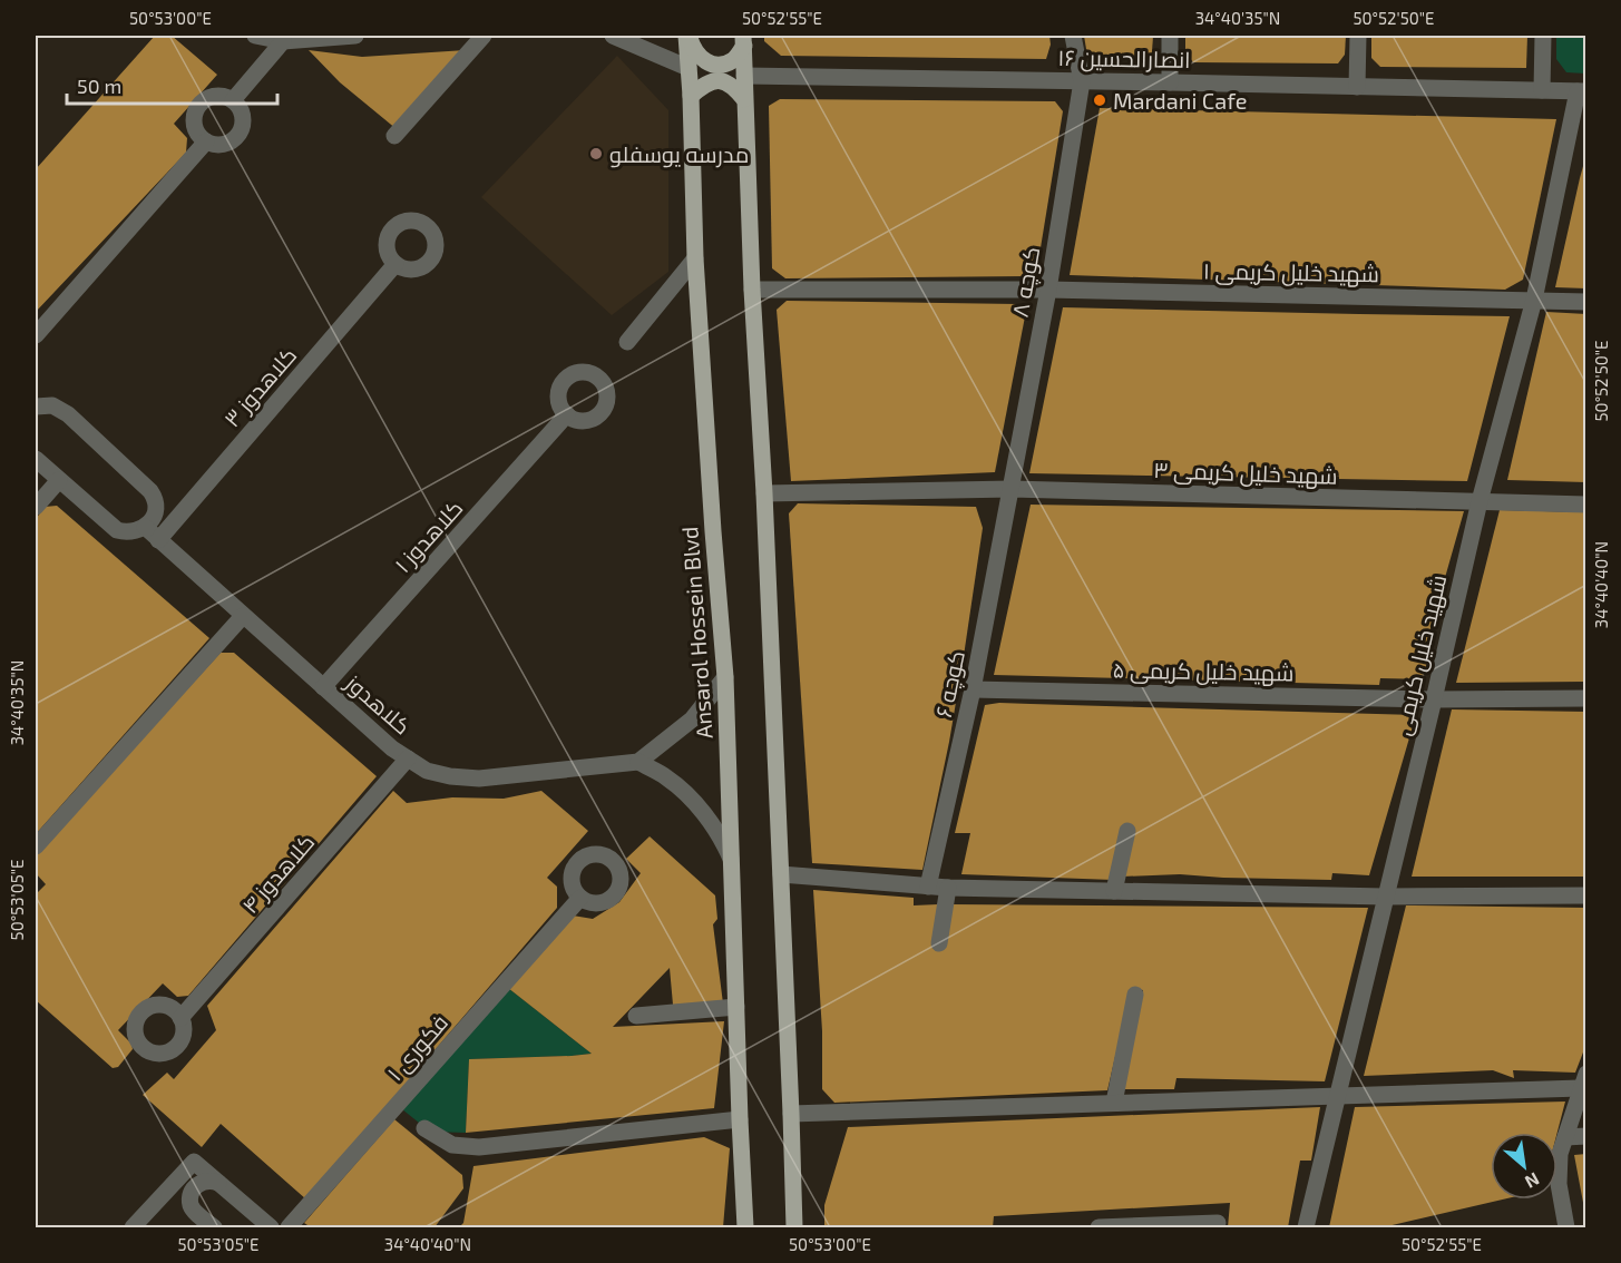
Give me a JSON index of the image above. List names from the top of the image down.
{
  "streets": {
    "main road": ["Ansarol Hossein Blvd"],
    "street": [
      "انصارالحسین ۱۶",
      "شهید خلیل کریمی ۱",
      "کوچه ۸",
      "کلاهدوز ۳",
      "شهید خلیل کریمی ۳",
      "کلاهدوز ۱",
      "شهید خلیل کریمی",
      "شهید خلیل کریمی ۵",
      "کوچه ۶",
      "کلاهدوز",
      "کلاهدوز ۴",
      "فکوری ۱"
    ]
  },
  "crossings": [
    ["انصارالحسین ۱۶", "کوچه ۸"],
    ["انصارالحسین ۱۶", "شهید خلیل کریمی"],
    ["شهید خلیل کریمی ۱", "کوچه ۸"],
    ["شهید خلیل کریمی ۱", "شهید خلیل کریمی"],
    ["کوچه ۸", "شهید خلیل کریمی ۳"],
    ["کوچه ۸", "کوچه ۶"],
    ["کلاهدوز ۳", "کلاهدوز"],
    ["شهید خلیل کریمی ۳", "شهید خلیل کریمی"],
    ["شهید خلیل کریمی ۳", "کوچه ۶"],
    ["کلاهدوز ۱", "کلاهدوز"],
    ["شهید خلیل کریمی", "شهید خلیل کریمی ۵"],
    ["شهید خلیل کریمی ۵", "کوچه ۶"],
    ["کلاهدوز", "کلاهدوز ۴"]
  ],
  "places": ["Mardani Cafe", "مدرسه یوسفلو"],
  "scale_bar": "50 m",
  "north": "bottom right",
  "coordinates": [
    "50°53'00\"E",
    "50°52'55\"E",
    "34°40'35\"N",
    "50°52'50\"E",
    "34°40'40\"N",
    "50°53'05\"E"
  ]
}
